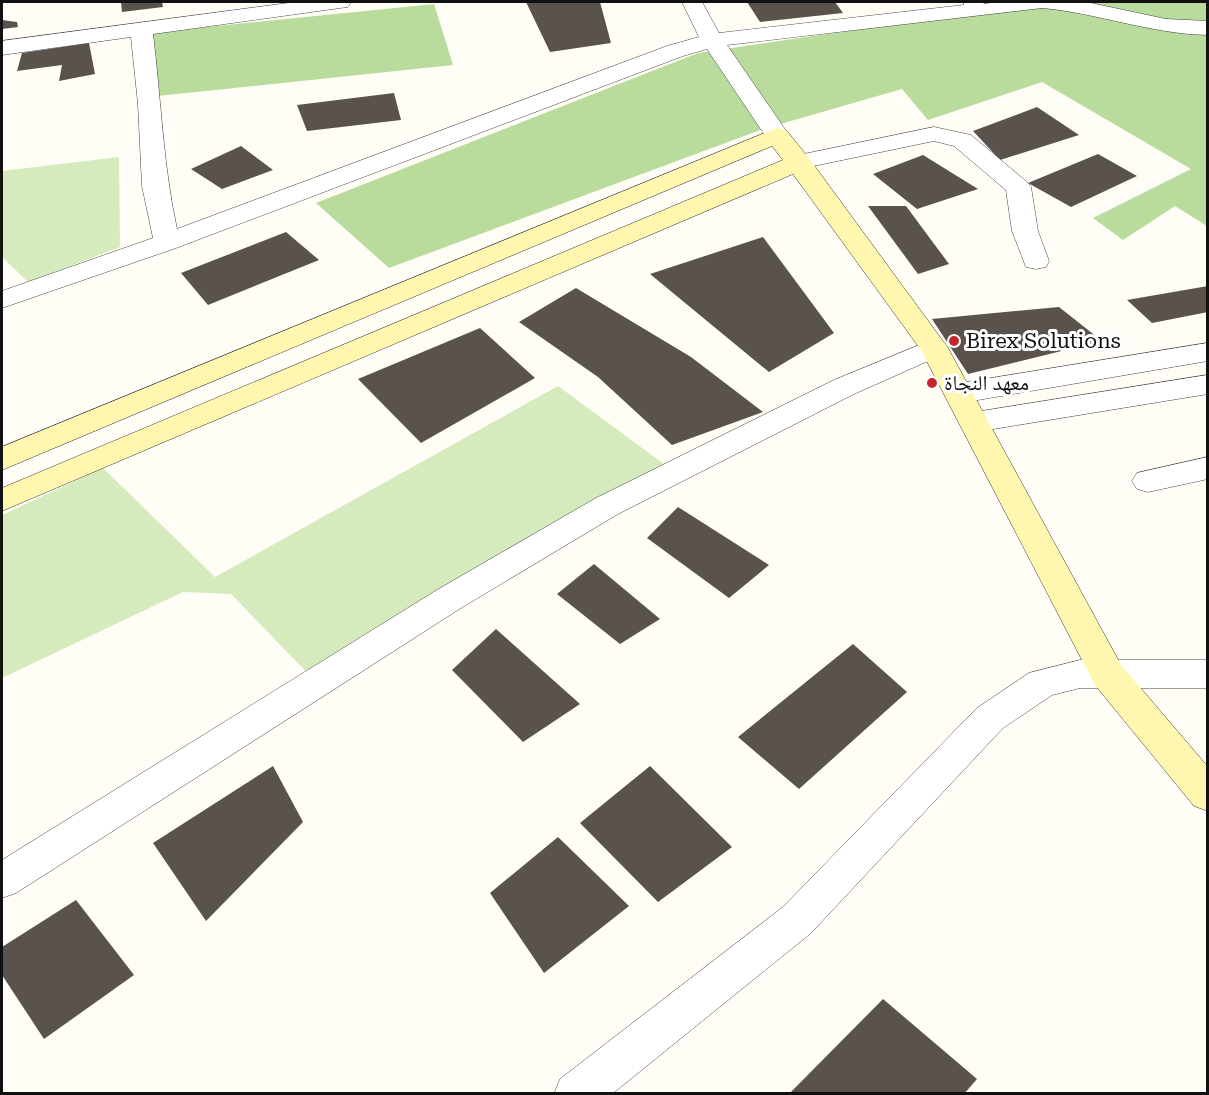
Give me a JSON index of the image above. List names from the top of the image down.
{
  "places": ["Birex Solutions", "معهد النجاة"]
}
